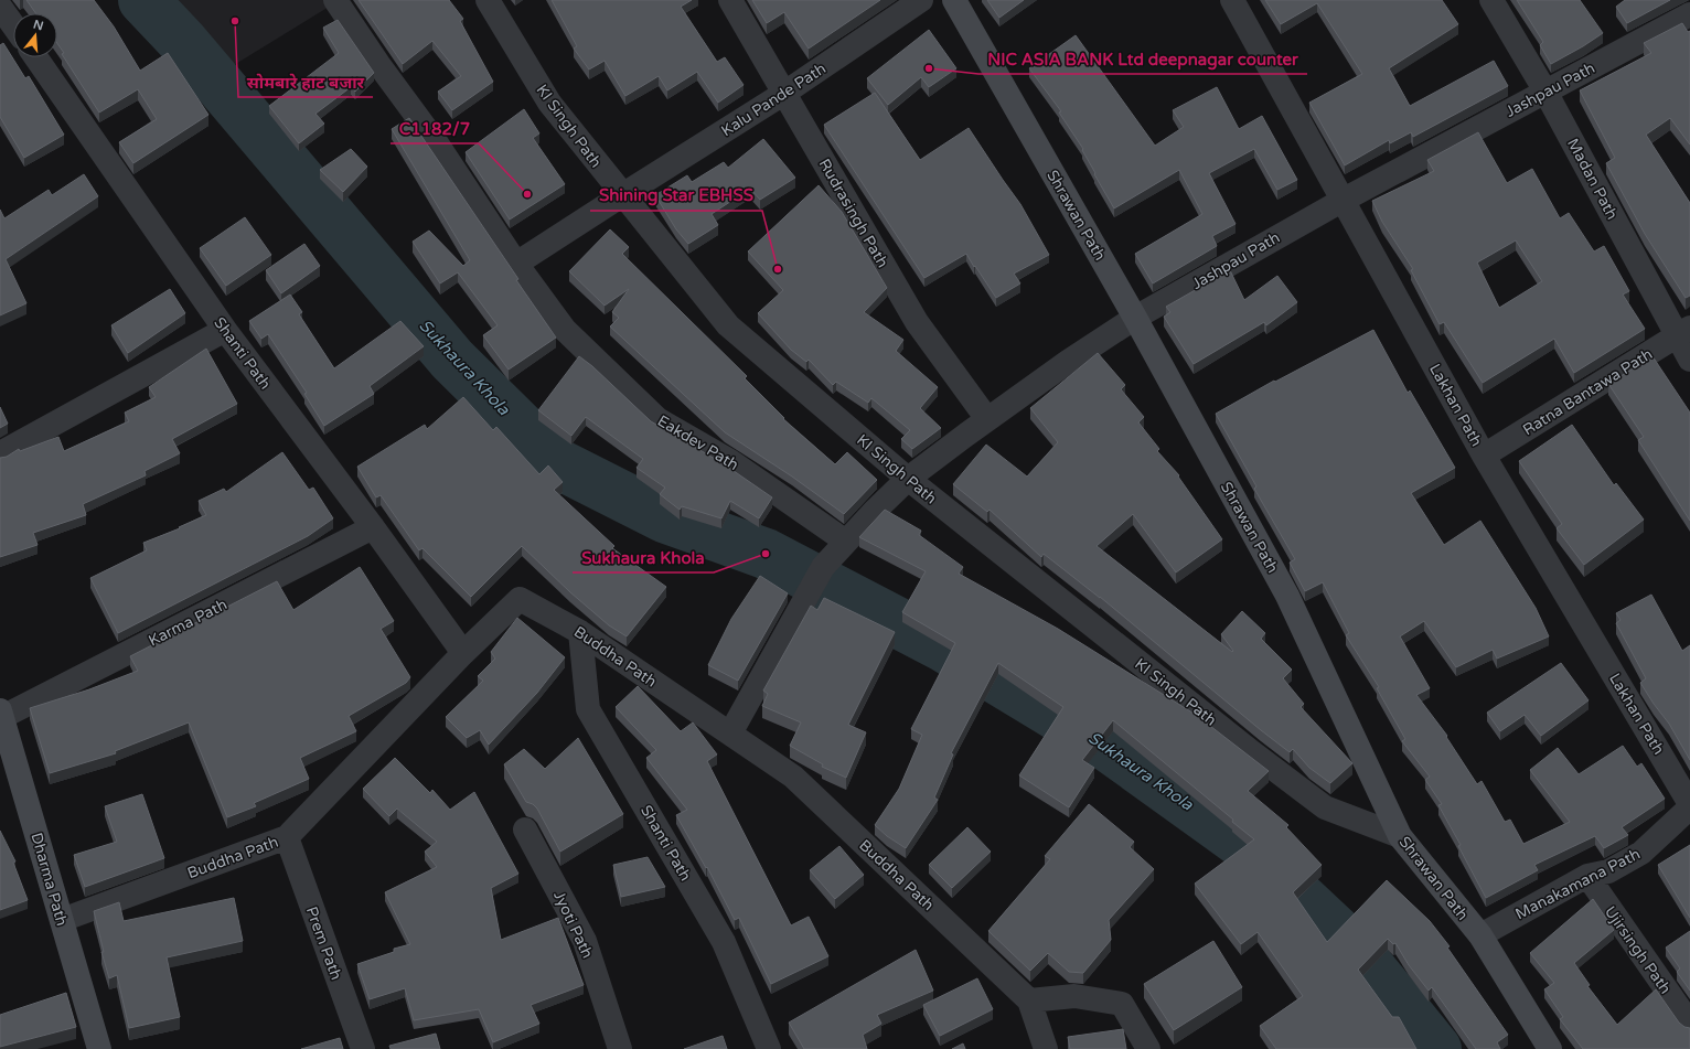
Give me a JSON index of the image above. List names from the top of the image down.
{
  "streets": {
    "street": [
      "Jashpau Path",
      "Kalu Pande Path",
      "KI Singh Path",
      "Madan Path",
      "Rudrasingh Path",
      "Shrawan Path",
      "Shanti Path",
      "Ratna Bantawa Path",
      "Lakhan Path",
      "Eakdev Path",
      "Karma Path",
      "Buddha Path",
      "Dharma Path",
      "Manakamana Path",
      "Jyoti Path",
      "Prem Path",
      "Ujirsingh Path"
    ]
  },
  "crossings": [
    ["Jashpau Path", "KI Singh Path"],
    ["Jashpau Path", "Madan Path"],
    ["Jashpau Path", "Rudrasingh Path"],
    ["Jashpau Path", "Shrawan Path"],
    ["Jashpau Path", "Lakhan Path"],
    ["Jashpau Path", "Eakdev Path"],
    ["Jashpau Path", "Buddha Path"],
    ["Kalu Pande Path", "KI Singh Path"],
    ["Kalu Pande Path", "Rudrasingh Path"],
    ["KI Singh Path", "Shrawan Path"],
    ["Madan Path", "Ratna Bantawa Path"],
    ["Shrawan Path", "Manakamana Path"],
    ["Shanti Path", "Karma Path"],
    ["Shanti Path", "Buddha Path"],
    ["Ratna Bantawa Path", "Lakhan Path"],
    ["Karma Path", "Dharma Path"],
    ["Buddha Path", "Dharma Path"],
    ["Buddha Path", "Prem Path"],
    ["Manakamana Path", "Ujirsingh Path"]
  ],
  "water": ["Sukhaura Khola"],
  "places": [
    "साेमबारे हाट बजार",
    "NIC ASIA BANK Ltd deepnagar counter",
    "C1182/7",
    "Shining Star EBHSS",
    "Sukhaura Khola"
  ],
  "north": "top"
}
